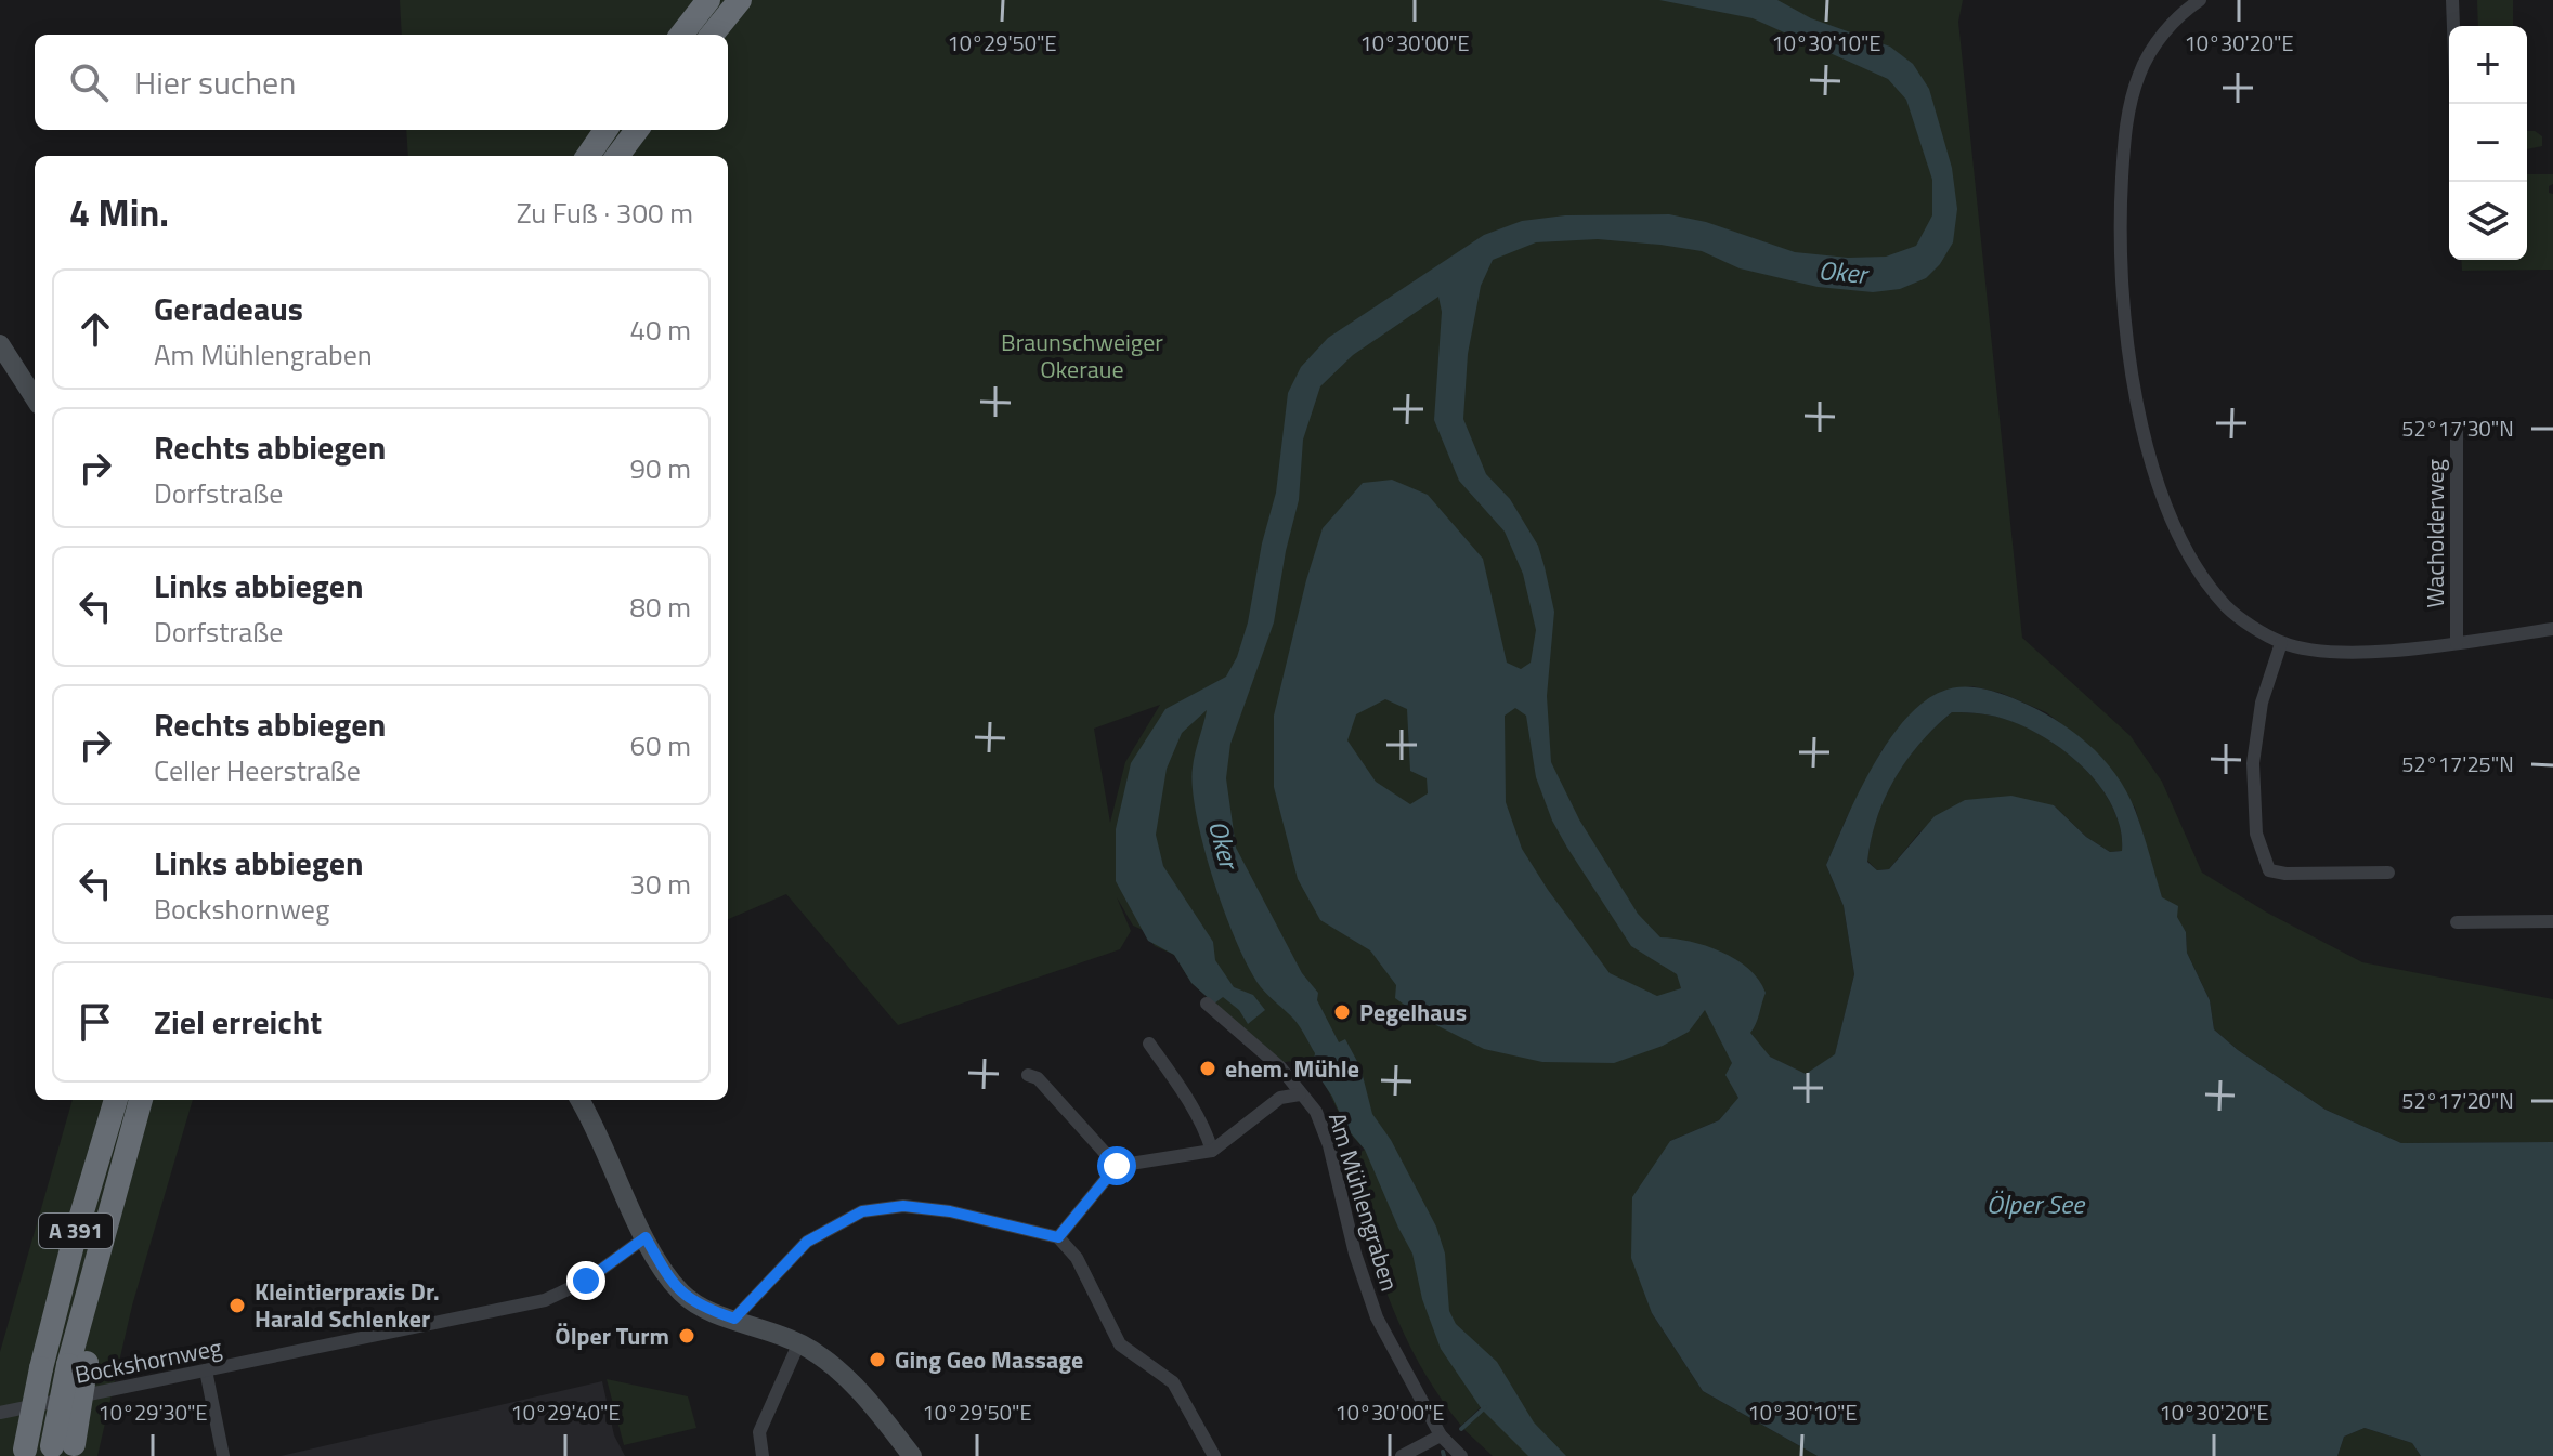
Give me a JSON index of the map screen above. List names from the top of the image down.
{
  "streets": {
    "highway": ["A 391"],
    "street": ["Wacholderweg", "Am Mühlengraben", "Bockshornweg"]
  },
  "water": ["Oker", "Ölper See"],
  "parks": ["Braunschweiger Okeraue"],
  "places": [
    "Pegelhaus",
    "ehem. Mühle",
    "Kleintierpraxis Dr. Harald Schlenker",
    "Ölper Turm",
    "Ging Geo Massage"
  ],
  "page": {
    "map_buttons": ["+", "−"],
    "search": "Hier suchen",
    "heading": ["4 Min.", "Zu Fuß · 300 m"],
    "list": [
      ["Geradeaus", "Am Mühlengraben", "40 m"],
      ["Rechts abbiegen", "Dorfstraße", "90 m"],
      ["Links abbiegen", "Dorfstraße", "80 m"],
      ["Rechts abbiegen", "Celler Heerstraße", "60 m"],
      ["Links abbiegen", "Bockshornweg", "30 m"],
      "Ziel erreicht"
    ]
  },
  "coordinates": [
    "10°29'50\"E",
    "10°30'00\"E",
    "10°30'10\"E",
    "10°30'20\"E",
    "52°17'30\"N",
    "52°17'25\"N",
    "52°17'20\"N",
    "10°29'30\"E",
    "10°29'40\"E"
  ]
}
